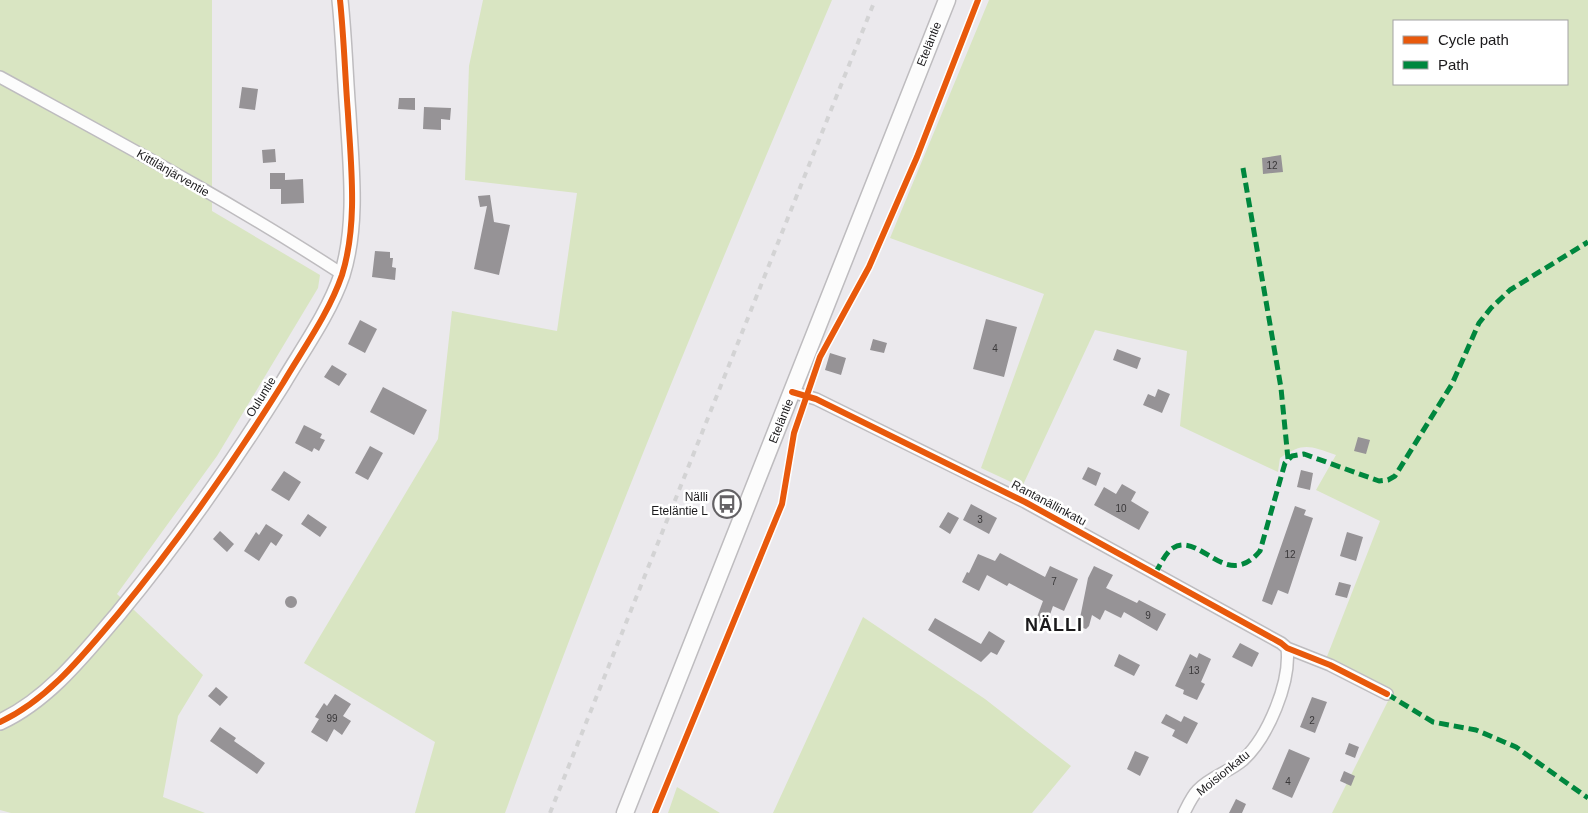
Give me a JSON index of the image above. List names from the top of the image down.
{
  "streets": {
    "main road": ["Eteläntie"],
    "street": [
      "Kittilänjärventie",
      "Ouluntie",
      "Rantanällinkatu",
      "Moisionkatu"
    ]
  },
  "crossings": [
    ["Eteläntie", "Rantanällinkatu"],
    ["Kittilänjärventie", "Ouluntie"],
    ["Rantanällinkatu", "Moisionkatu"]
  ],
  "districts": ["NÄLLI"],
  "places": {
    "bus stop": ["Nälli Eteläntie L"]
  },
  "house_numbers": [
    "12",
    "4",
    "10",
    "3",
    "12",
    "7",
    "9",
    "13",
    "99",
    "2",
    "4"
  ],
  "legend": ["Cycle path", "Path"]
}
